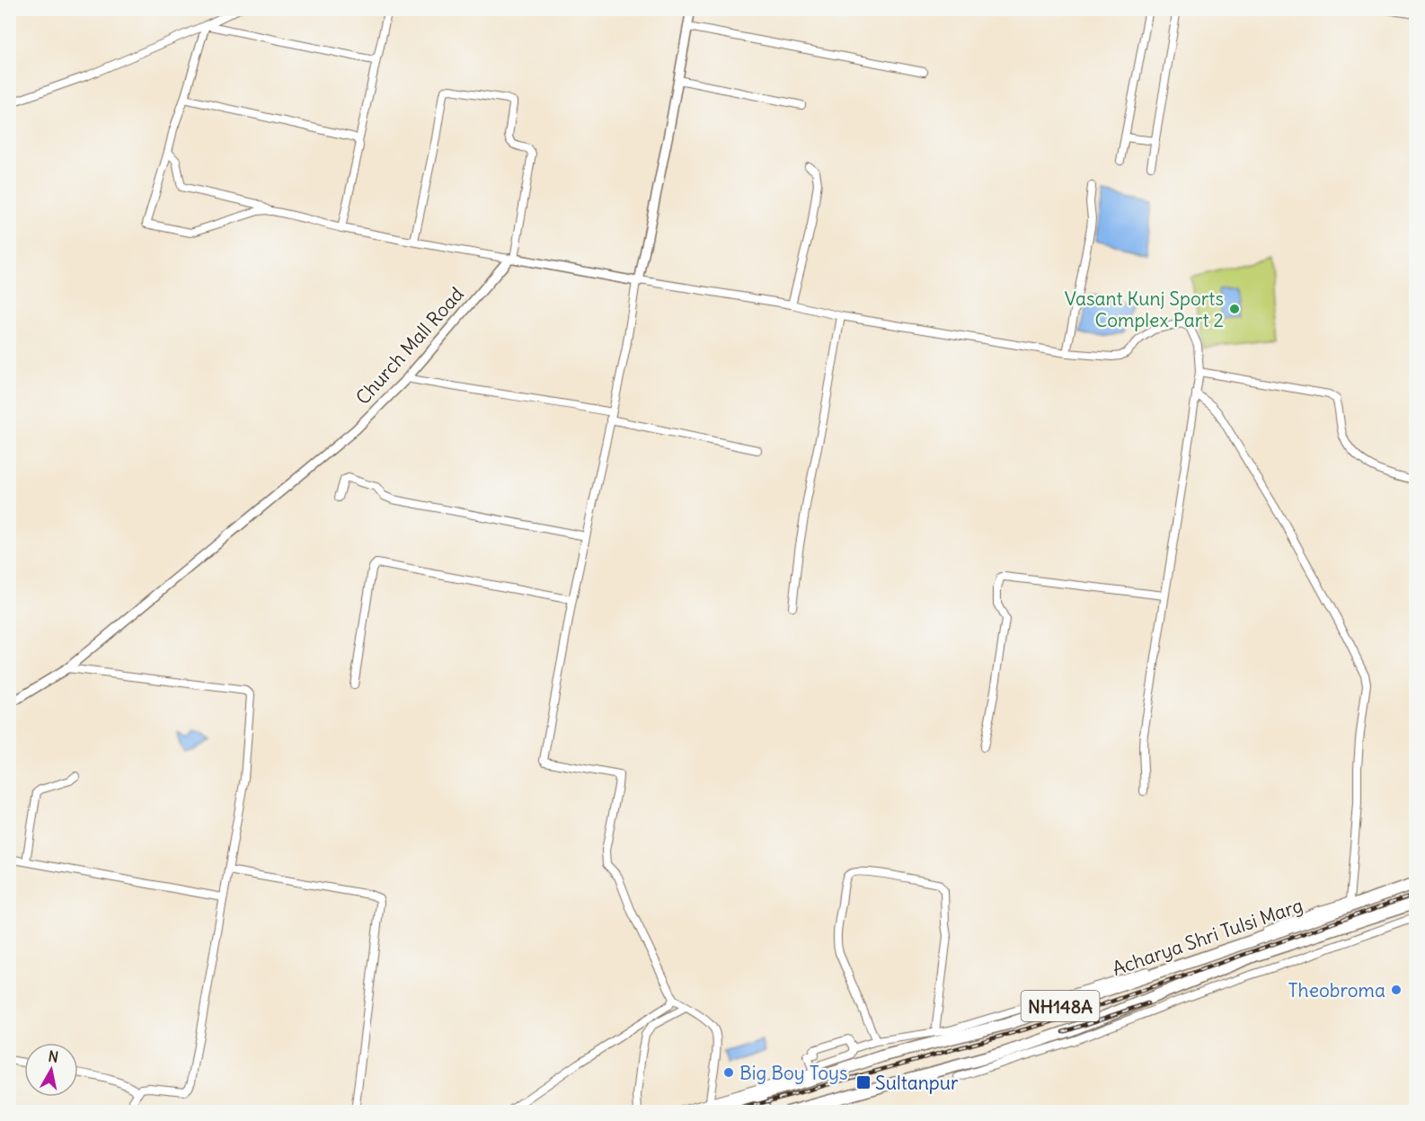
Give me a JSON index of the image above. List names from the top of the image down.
{
  "streets": {
    "highway": ["Acharya Shri Tulsi Marg", "NH148A"],
    "street": ["Church Mall Road"]
  },
  "places": {
    "other": ["Vasant Kunj Sports Complex Part 2", "Theobroma", "Big Boy Toys"],
    "transit": ["Sultanpur"]
  },
  "north": "top"
}
